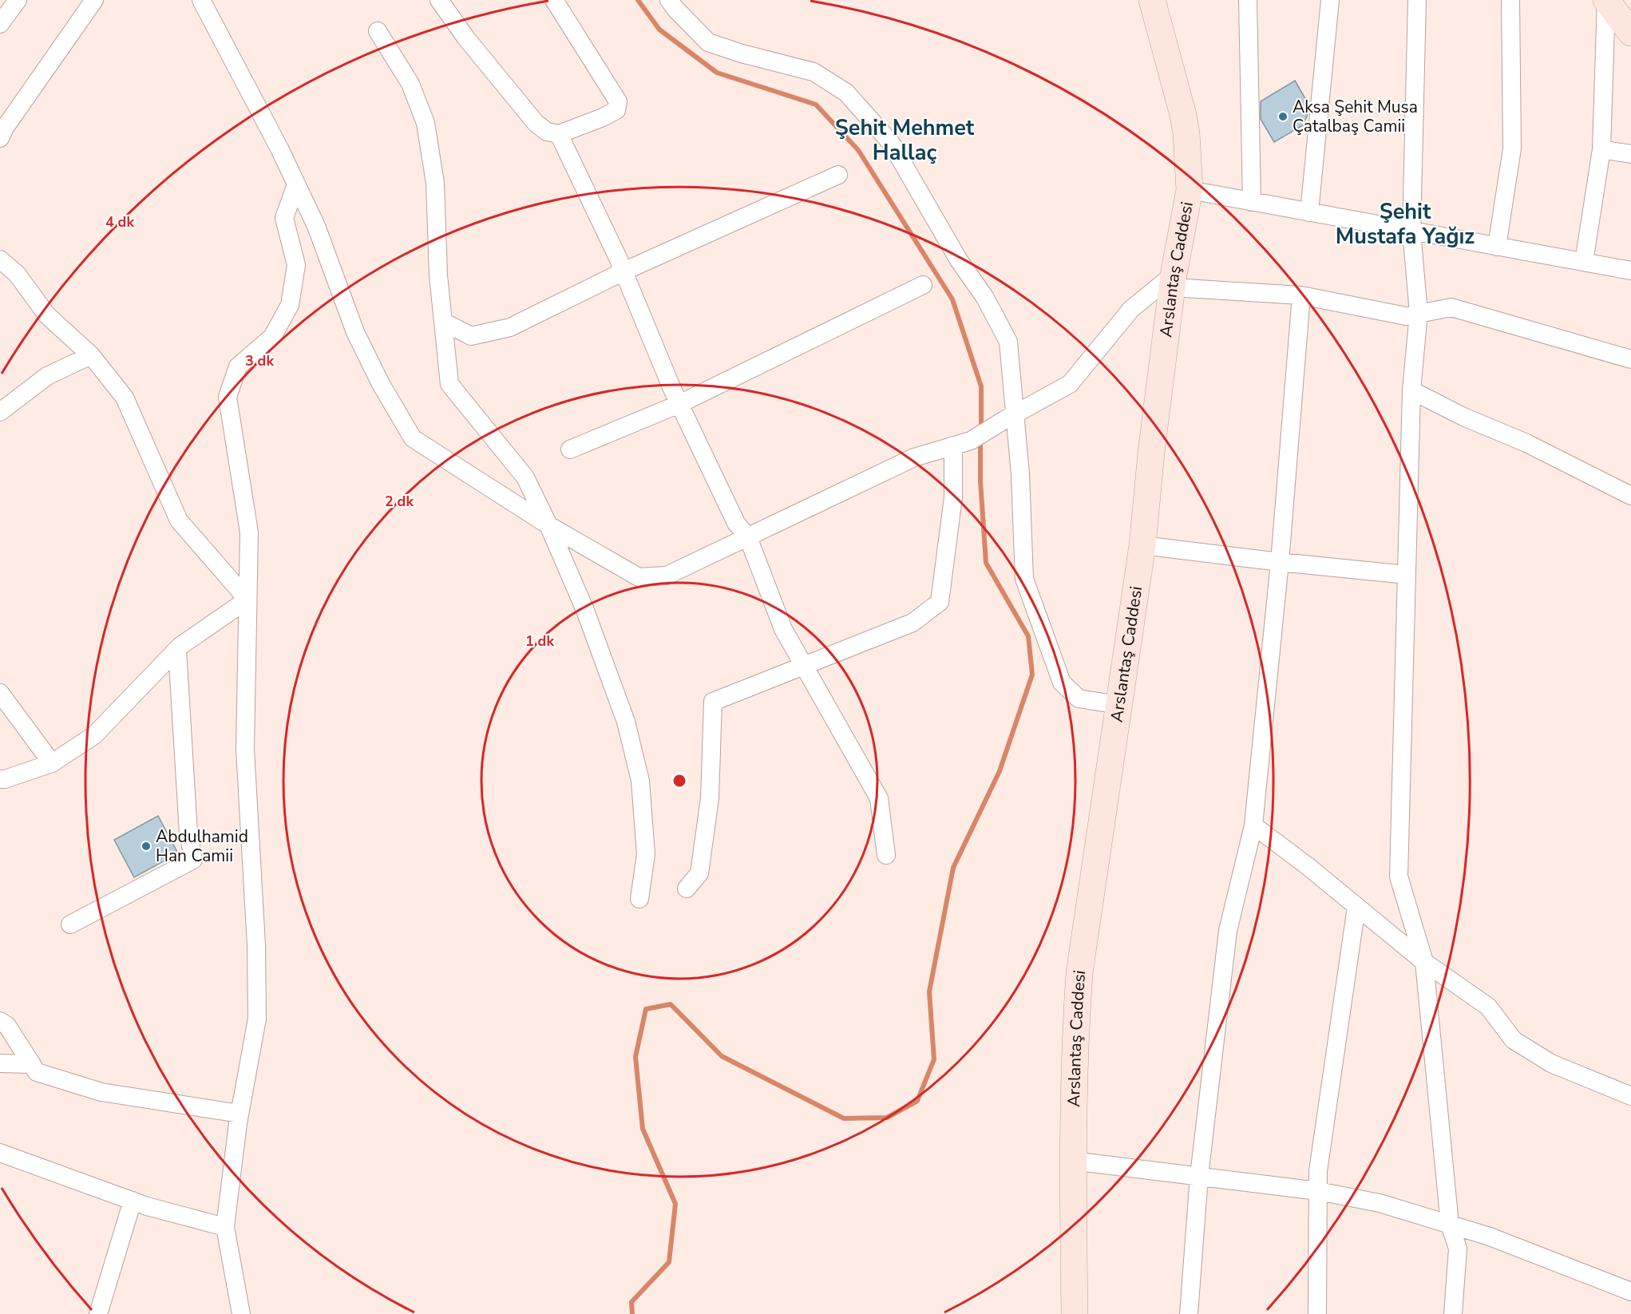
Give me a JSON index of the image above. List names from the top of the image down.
{
  "streets": {
    "main road": ["Arslantaş Caddesi"]
  },
  "districts": ["Şehit Mehmet Hallaç", "Şehit Mustafa Yağız"],
  "places": ["Aksa Şehit Musa Çatalbaş Camii", "Abdulhamid Han Camii"],
  "rings": [
    "4 dk",
    "3 dk",
    "2 dk",
    "1 dk"
  ]
}
